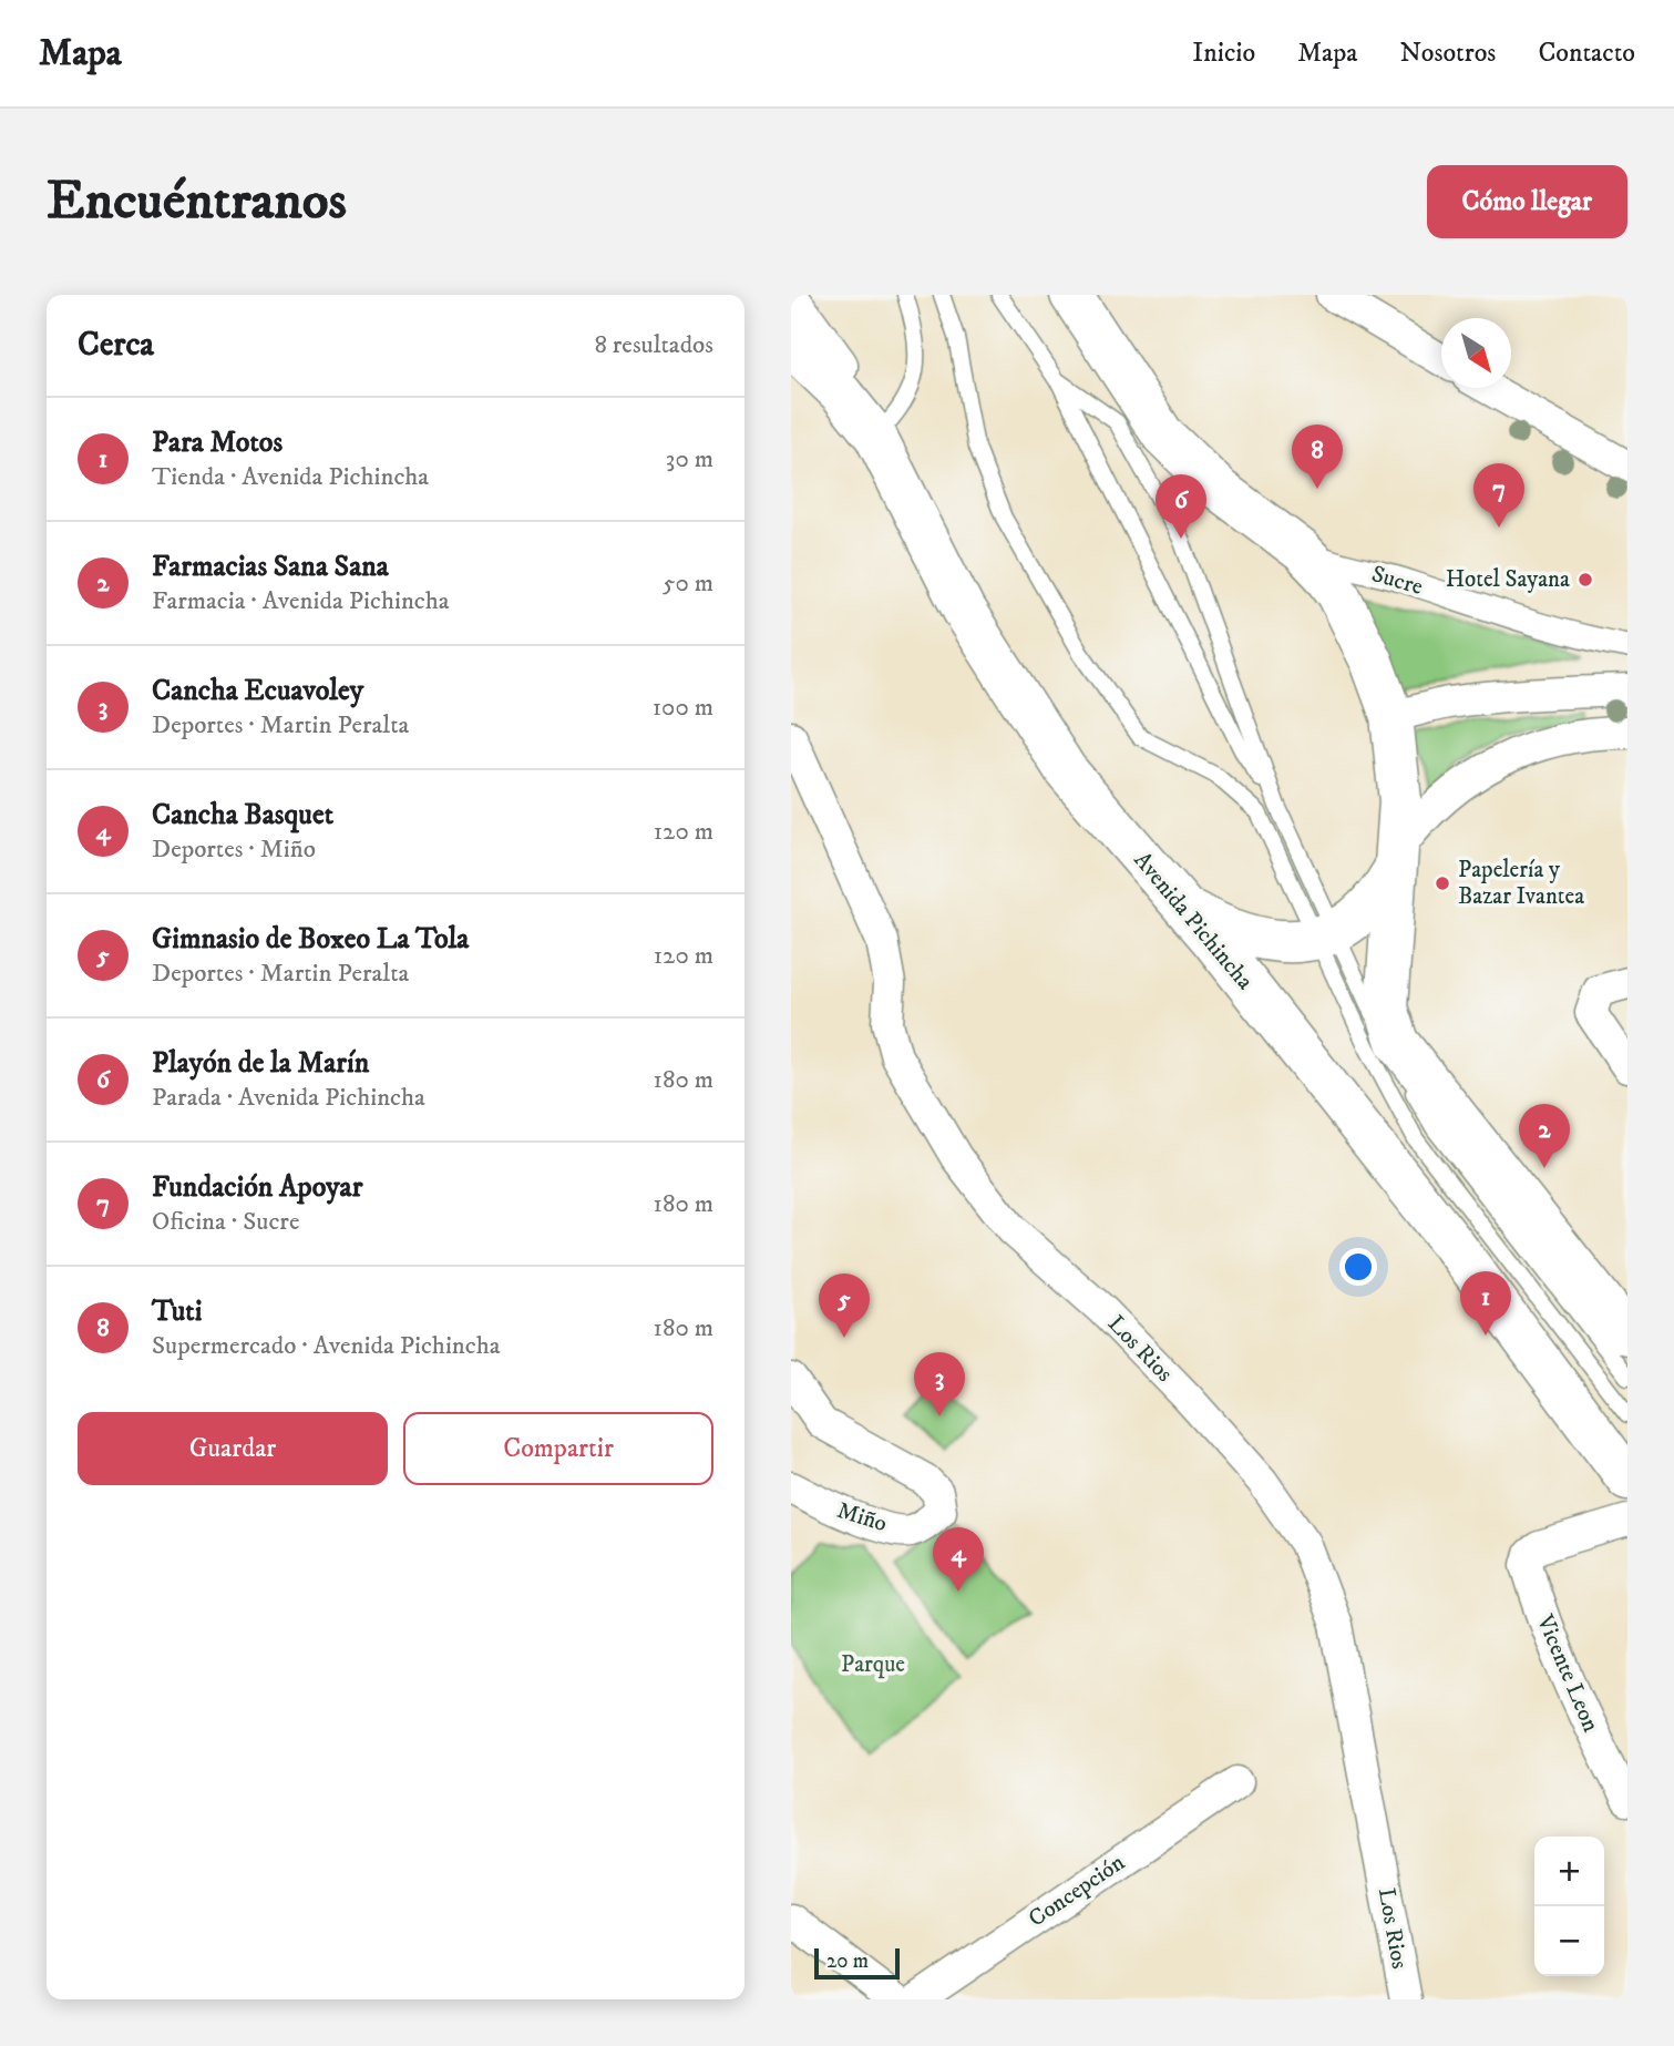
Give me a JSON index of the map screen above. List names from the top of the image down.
{
  "streets": {
    "main road": ["Avenida Pichincha"],
    "street": [
      "Sucre",
      "Los Rios",
      "Miño",
      "Vicente Leon",
      "Concepción"
    ]
  },
  "parks": ["Parque"],
  "places": ["Hotel Sayana", "Papelería y Bazar Ivantea"],
  "scale_bar": "20 m",
  "north": "bottom right",
  "page": {
    "header": "Mapa",
    "nav": [
      "Inicio",
      "Mapa",
      "Nosotros",
      "Contacto"
    ],
    "buttons": [
      "Cómo llegar",
      ["Guardar", "Compartir"]
    ],
    "title": "Encuéntranos",
    "heading": ["Cerca", "8 resultados"],
    "list": [
      {
        "mark": "1",
        "name": "Para Motos",
        "note": "Tienda · Avenida Pichincha",
        "value": "30 m"
      },
      {
        "mark": "2",
        "name": "Farmacias Sana Sana",
        "note": "Farmacia · Avenida Pichincha",
        "value": "50 m"
      },
      {
        "mark": "3",
        "name": "Cancha Ecuavoley",
        "note": "Deportes · Martin Peralta",
        "value": "100 m"
      },
      {
        "mark": "4",
        "name": "Cancha Basquet",
        "note": "Deportes · Miño",
        "value": "120 m"
      },
      {
        "mark": "5",
        "name": "Gimnasio de Boxeo La Tola",
        "note": "Deportes · Martin Peralta",
        "value": "120 m"
      },
      {
        "mark": "6",
        "name": "Playón de la Marín",
        "note": "Parada · Avenida Pichincha",
        "value": "180 m"
      },
      {
        "mark": "7",
        "name": "Fundación Apoyar",
        "note": "Oficina · Sucre",
        "value": "180 m"
      },
      {
        "mark": "8",
        "name": "Tuti",
        "note": "Supermercado · Avenida Pichincha",
        "value": "180 m"
      }
    ],
    "pins": [
      "8",
      "7",
      "6",
      "2",
      "1",
      "5",
      "3",
      "4"
    ],
    "map_buttons": ["+", "−"],
    "scale": "20 m"
  }
}
